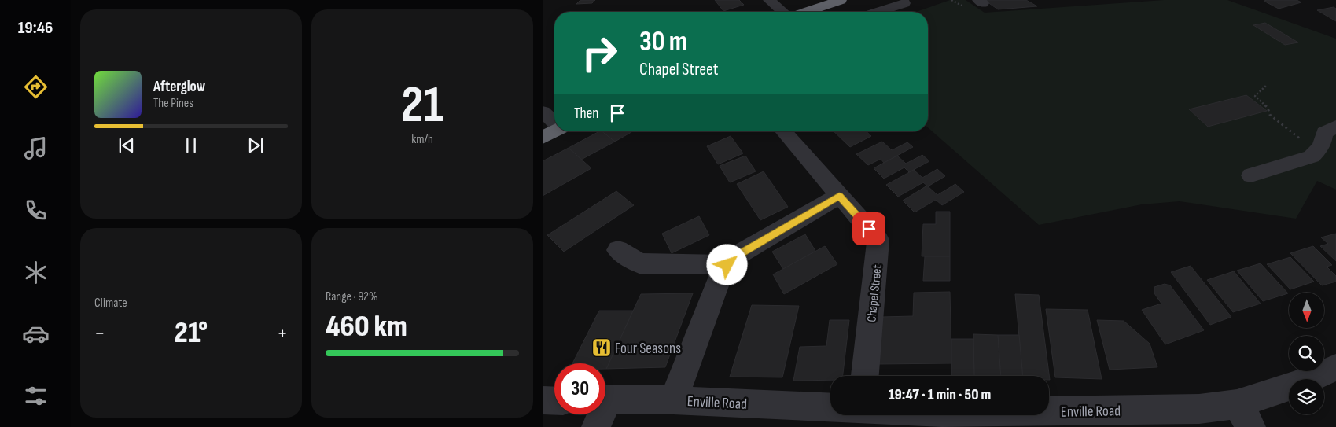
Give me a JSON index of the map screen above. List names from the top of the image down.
{
  "streets": {
    "street": ["Chapel Street", "Enville Road"]
  },
  "places": {
    "restaurant": ["Four Seasons"]
  },
  "north": "bottom",
  "page": {
    "tabs": "19:46",
    "tile": [
      ["21", "km/h"],
      "Climate",
      ["Range · 92%", "460 km"]
    ],
    "turn": ["30 m", "Chapel Street"],
    "song": ["Afterglow", "The Pines"],
    "then": "Then",
    "heat": ["−", "21°", "+"],
    "limit": "30",
    "trip": "19:47 · 1 min · 50 m"
  }
}
